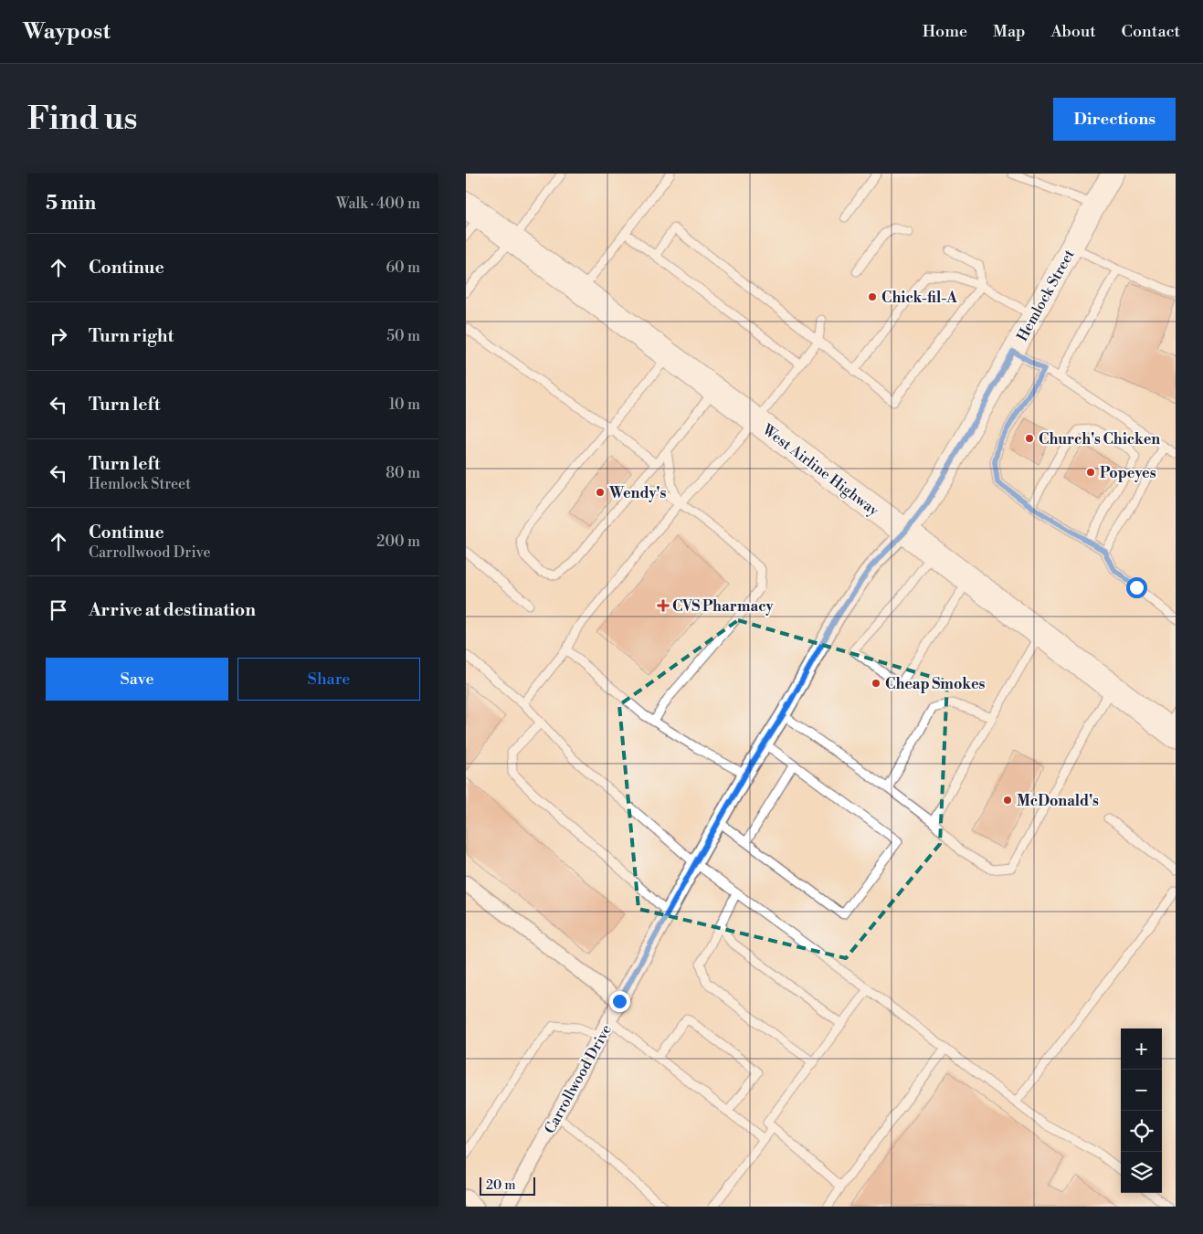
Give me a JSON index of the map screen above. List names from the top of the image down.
{
  "streets": {
    "highway": ["West Airline Highway"],
    "street": ["Hemlock Street", "Carrollwood Drive"]
  },
  "crossings": [
    ["Hemlock Street", "West Airline Highway"],
    ["Hemlock Street", "Carrollwood Drive"],
    ["West Airline Highway", "Carrollwood Drive"]
  ],
  "places": {
    "other": [
      "Chick-fil-A",
      "Church's Chicken",
      "Popeyes",
      "Wendy's",
      "Cheap Smokes",
      "McDonald's"
    ],
    "health": ["CVS Pharmacy"]
  },
  "scale_bar": "20 m",
  "page": {
    "header": "Waypost",
    "nav": [
      "Home",
      "Map",
      "About",
      "Contact"
    ],
    "buttons": [
      "Directions",
      ["Save", "Share"]
    ],
    "title": "Find us",
    "heading": ["5 min", "Walk · 400 m"],
    "list": [
      ["Continue", "60 m"],
      ["Turn right", "50 m"],
      ["Turn left", "10 m"],
      ["Turn left", "Hemlock Street", "80 m"],
      ["Continue", "Carrollwood Drive", "200 m"],
      "Arrive at destination"
    ],
    "map_buttons": ["+", "−"],
    "scale": "20 m"
  }
}
